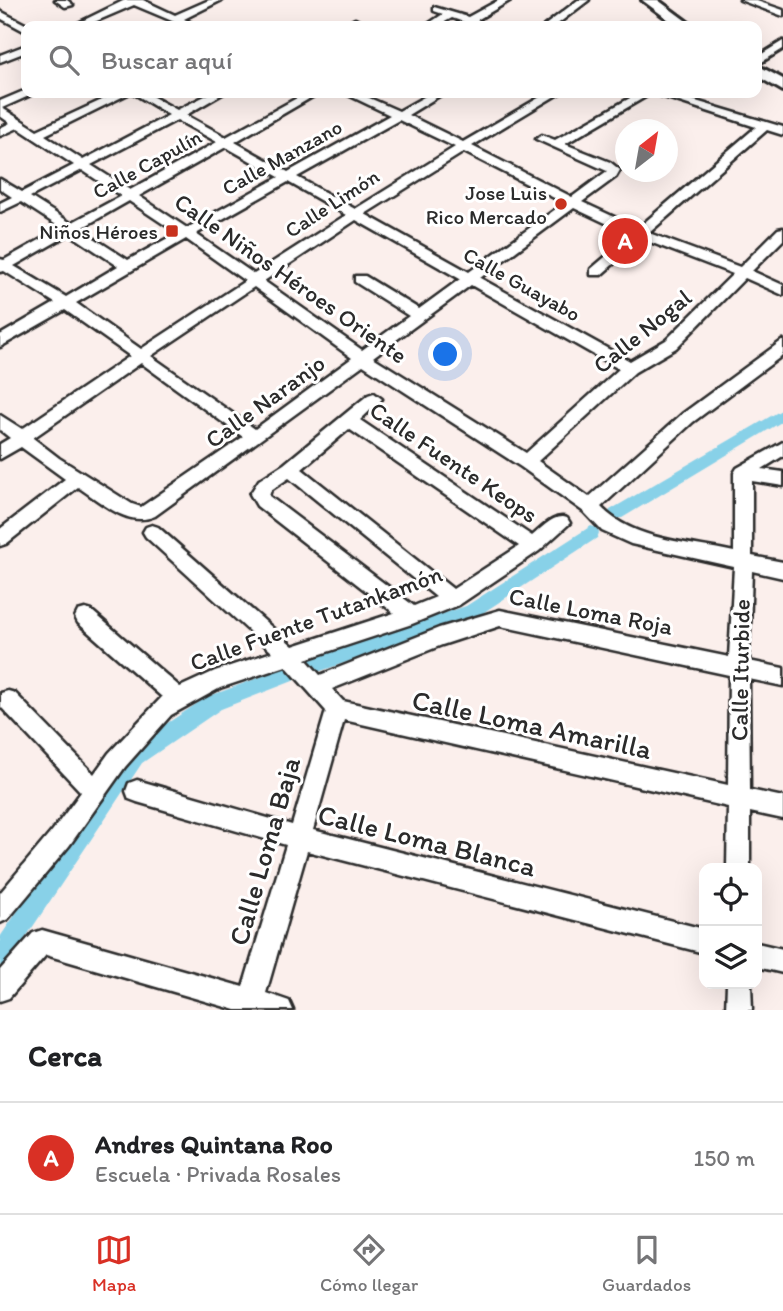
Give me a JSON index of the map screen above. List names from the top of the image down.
{
  "streets": {
    "street": [
      "Calle Manzano",
      "Calle Capulín",
      "Calle Limón",
      "Calle Niños Héroes Oriente",
      "Calle Guayabo",
      "Calle Nogal",
      "Calle Naranjo",
      "Calle Fuente Keops",
      "Calle Loma Roja",
      "Calle Fuente Tutankamón",
      "Calle Iturbide",
      "Calle Loma Amarilla",
      "Calle Loma Blanca",
      "Calle Loma Baja"
    ]
  },
  "crossings": [
    ["Calle Manzano", "Calle Niños Héroes Oriente"],
    ["Calle Manzano", "Calle Guayabo"],
    ["Calle Capulín", "Calle Niños Héroes Oriente"],
    ["Calle Capulín", "Calle Guayabo"],
    ["Calle Limón", "Calle Niños Héroes Oriente"],
    ["Calle Limón", "Calle Guayabo"],
    ["Calle Niños Héroes Oriente", "Calle Nogal"],
    ["Calle Niños Héroes Oriente", "Calle Naranjo"],
    ["Calle Niños Héroes Oriente", "Calle Iturbide"],
    ["Calle Guayabo", "Calle Nogal"],
    ["Calle Guayabo", "Calle Naranjo"],
    ["Calle Fuente Keops", "Calle Fuente Tutankamón"],
    ["Calle Loma Roja", "Calle Iturbide"],
    ["Calle Iturbide", "Calle Loma Amarilla"],
    ["Calle Loma Amarilla", "Calle Loma Baja"],
    ["Calle Loma Blanca", "Calle Loma Baja"]
  ],
  "places": {
    "other": ["Jose Luis Rico Mercado"],
    "transit": ["Niños Héroes"]
  },
  "north": "top right",
  "page": {
    "search": "Buscar aquí",
    "pins": "A",
    "heading": "Cerca",
    "list": [
      {
        "mark": "A",
        "name": "Andres Quintana Roo",
        "note": "Escuela · Privada Rosales",
        "value": "150 m"
      }
    ],
    "nav": ["Mapa", "Cómo llegar", "Guardados"]
  }
}
